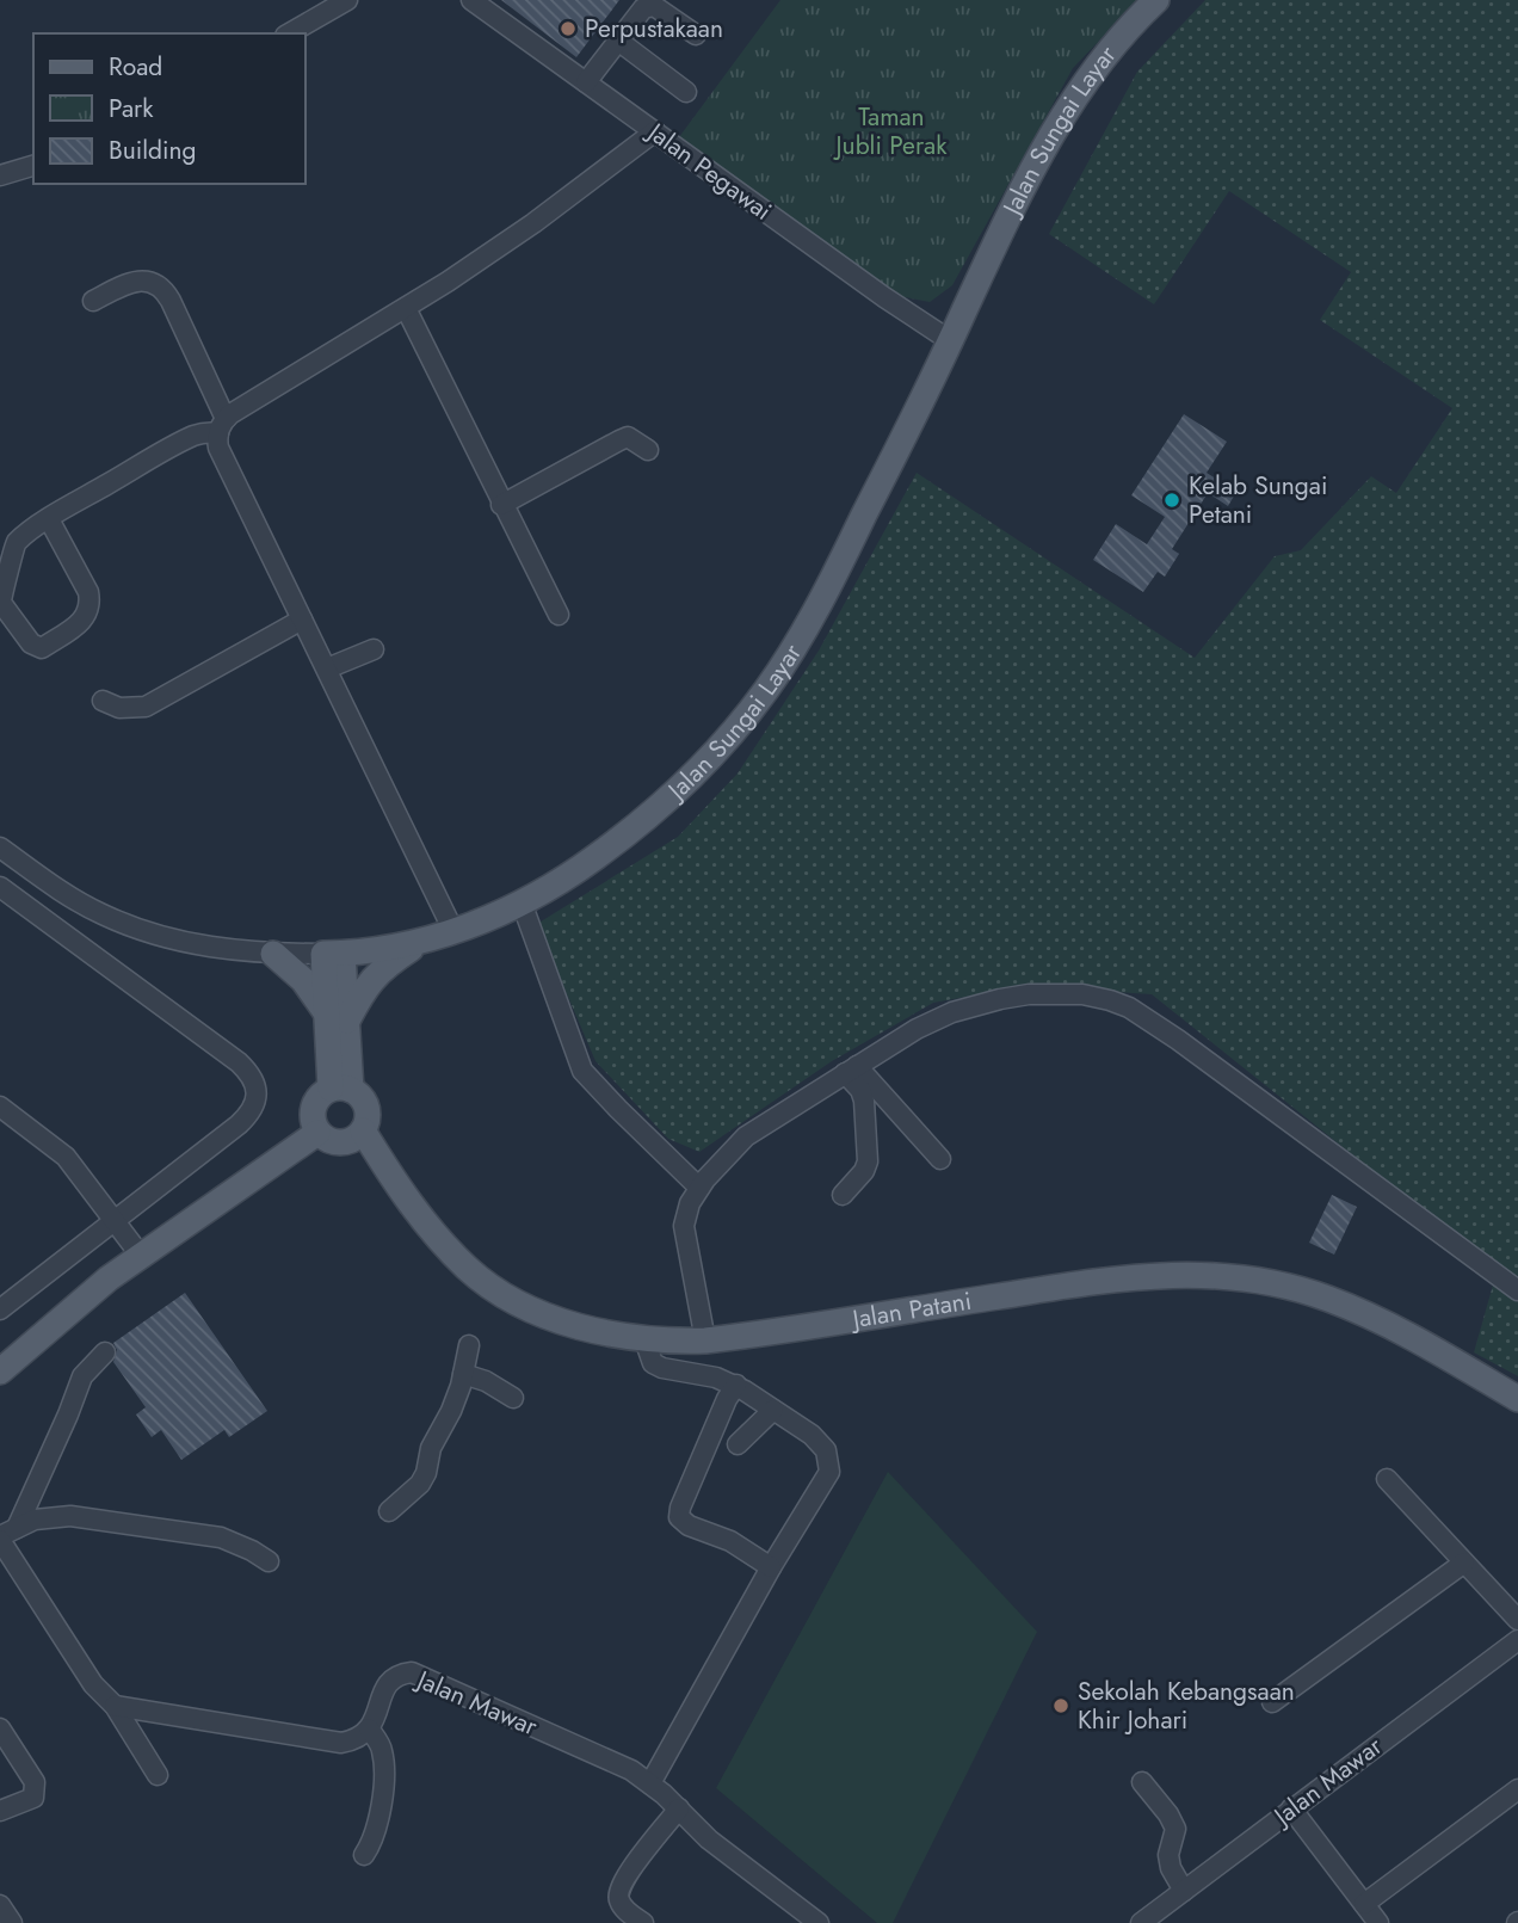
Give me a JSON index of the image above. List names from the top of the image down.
{
  "streets": {
    "main road": ["Jalan Sungai Layar", "Jalan Patani"],
    "street": ["Jalan Pegawai", "Jalan Mawar"]
  },
  "crossings": [
    ["Jalan Sungai Layar", "Jalan Pegawai"]
  ],
  "parks": ["Taman Jubli Perak"],
  "places": ["Perpustakaan", "Kelab Sungai Petani", "Sekolah Kebangsaan Khir Johari"],
  "legend": ["Road", "Park", "Building"]
}
